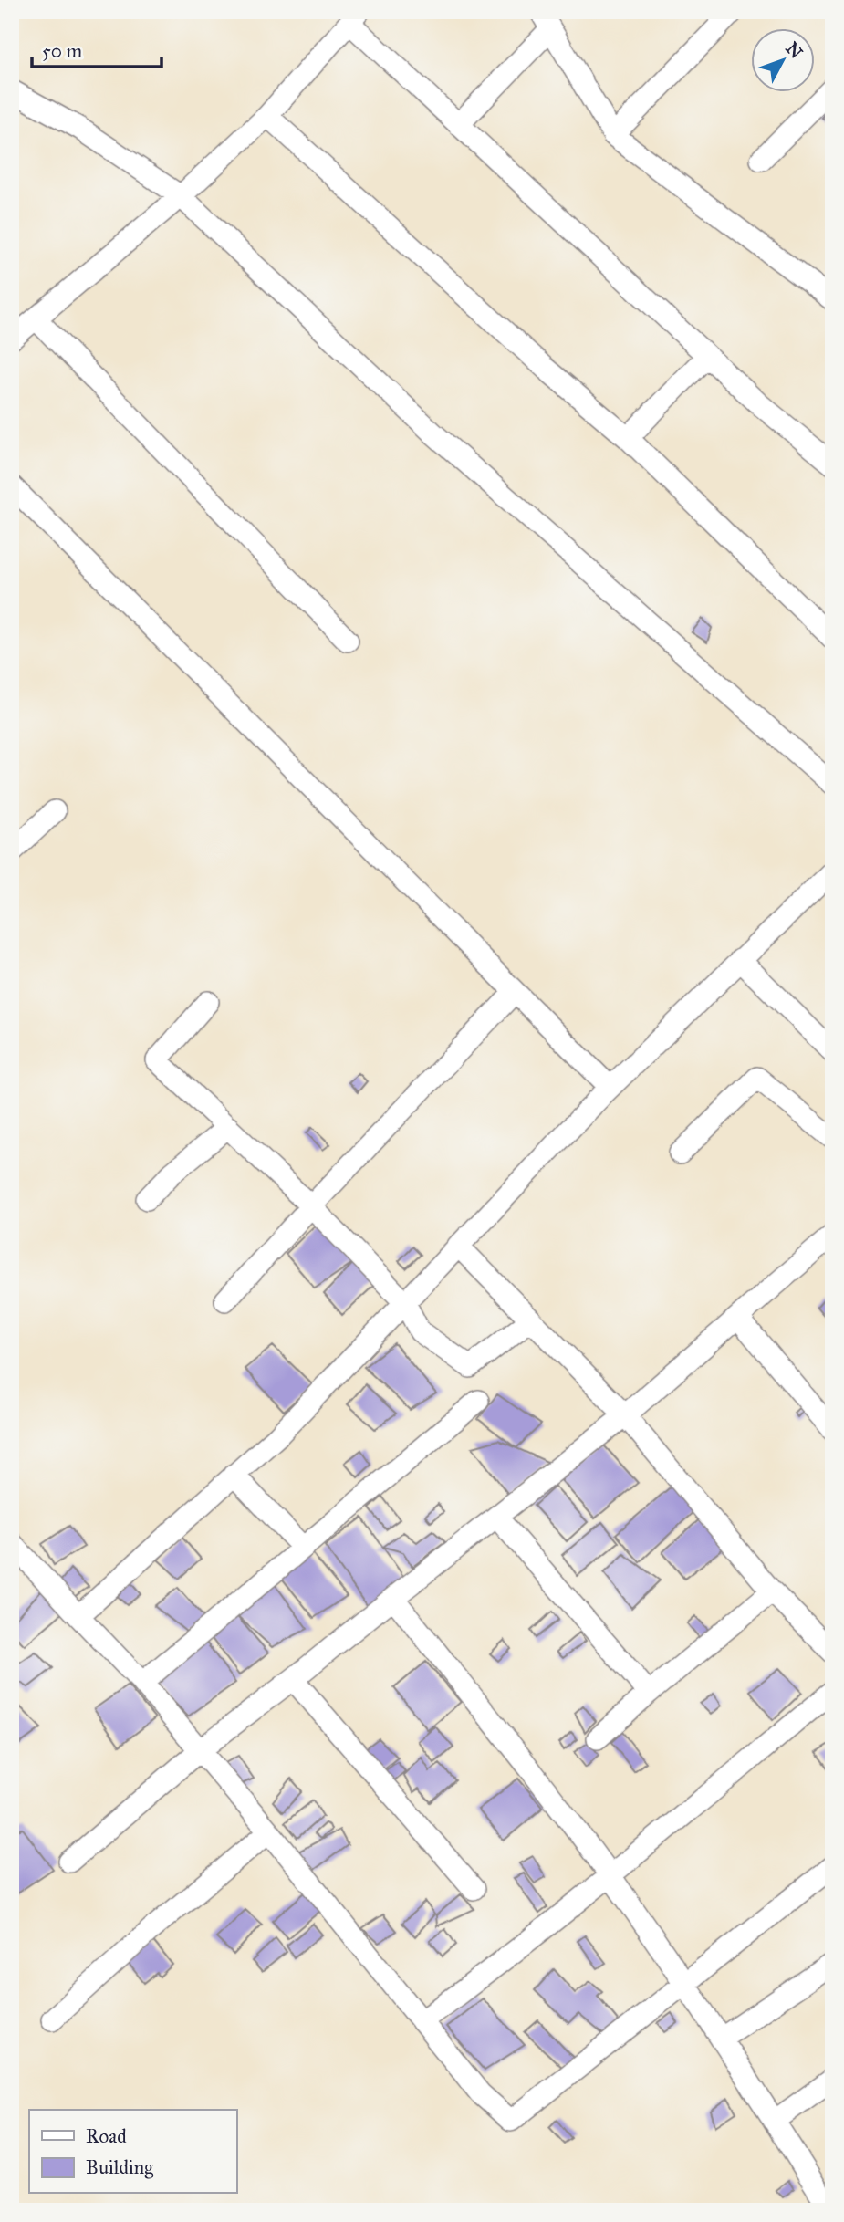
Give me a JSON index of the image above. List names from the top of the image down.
{
  "legend": ["Road", "Building"],
  "scale_bar": "50 m",
  "north": "top right"
}
